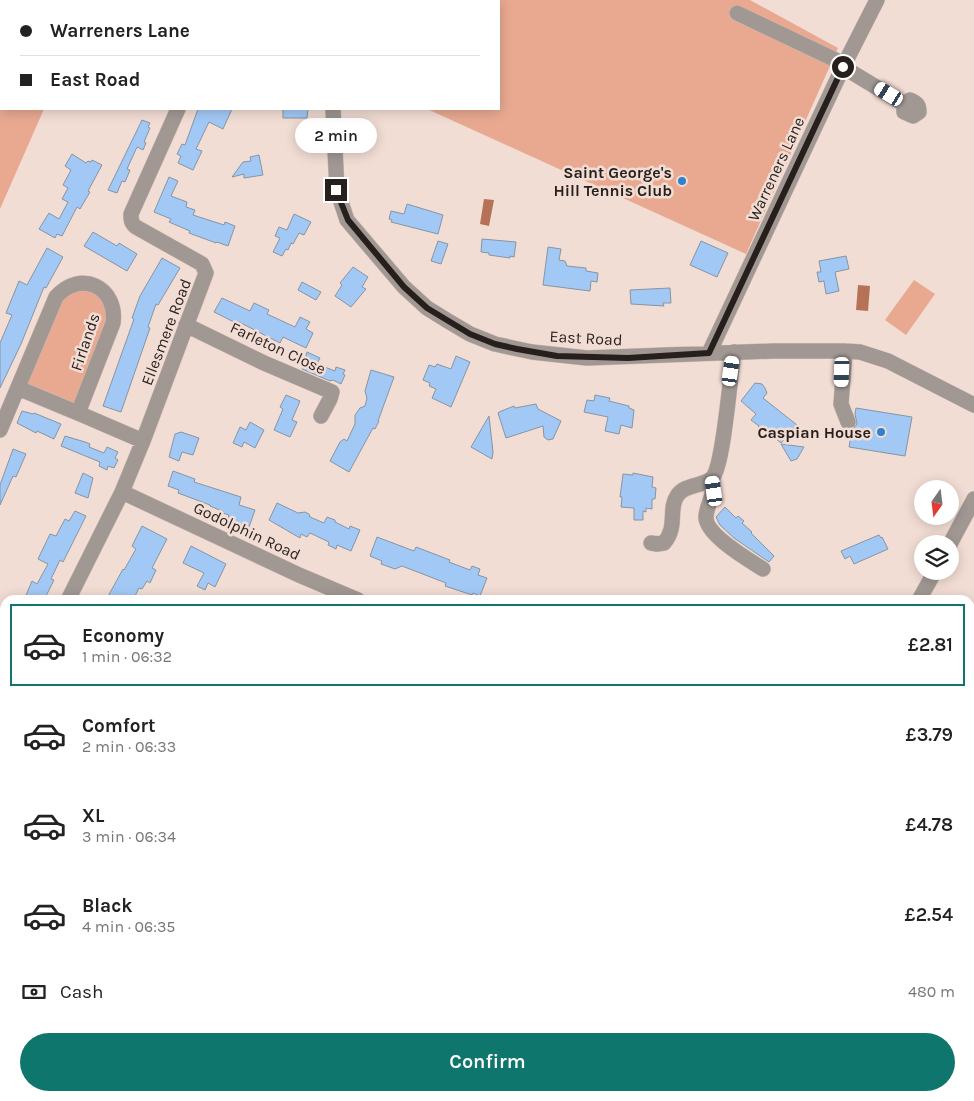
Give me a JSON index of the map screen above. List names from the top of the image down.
{
  "streets": {
    "street": [
      "Warreners Lane",
      "Ellesmere Road",
      "East Road",
      "Firlands",
      "Farleton Close",
      "Godolphin Road"
    ]
  },
  "crossings": [
    ["Warreners Lane", "East Road"],
    ["Ellesmere Road", "Farleton Close"],
    ["Ellesmere Road", "Godolphin Road"]
  ],
  "places": ["Saint George's Hill Tennis Club", "Caspian House"],
  "north": "bottom",
  "page": {
    "banner": ["Warreners Lane", "East Road"],
    "bubble": "2 min",
    "list": [
      {
        "name": "Economy",
        "note": "1 min · 06:32",
        "value": "£2.81"
      },
      {
        "name": "Comfort",
        "note": "2 min · 06:33",
        "value": "£3.79"
      },
      {
        "name": "XL",
        "note": "3 min · 06:34",
        "value": "£4.78"
      },
      {
        "name": "Black",
        "note": "4 min · 06:35",
        "value": "£2.54"
      }
    ],
    "pay": ["Cash", "480 m"],
    "buttons": "Confirm"
  }
}
